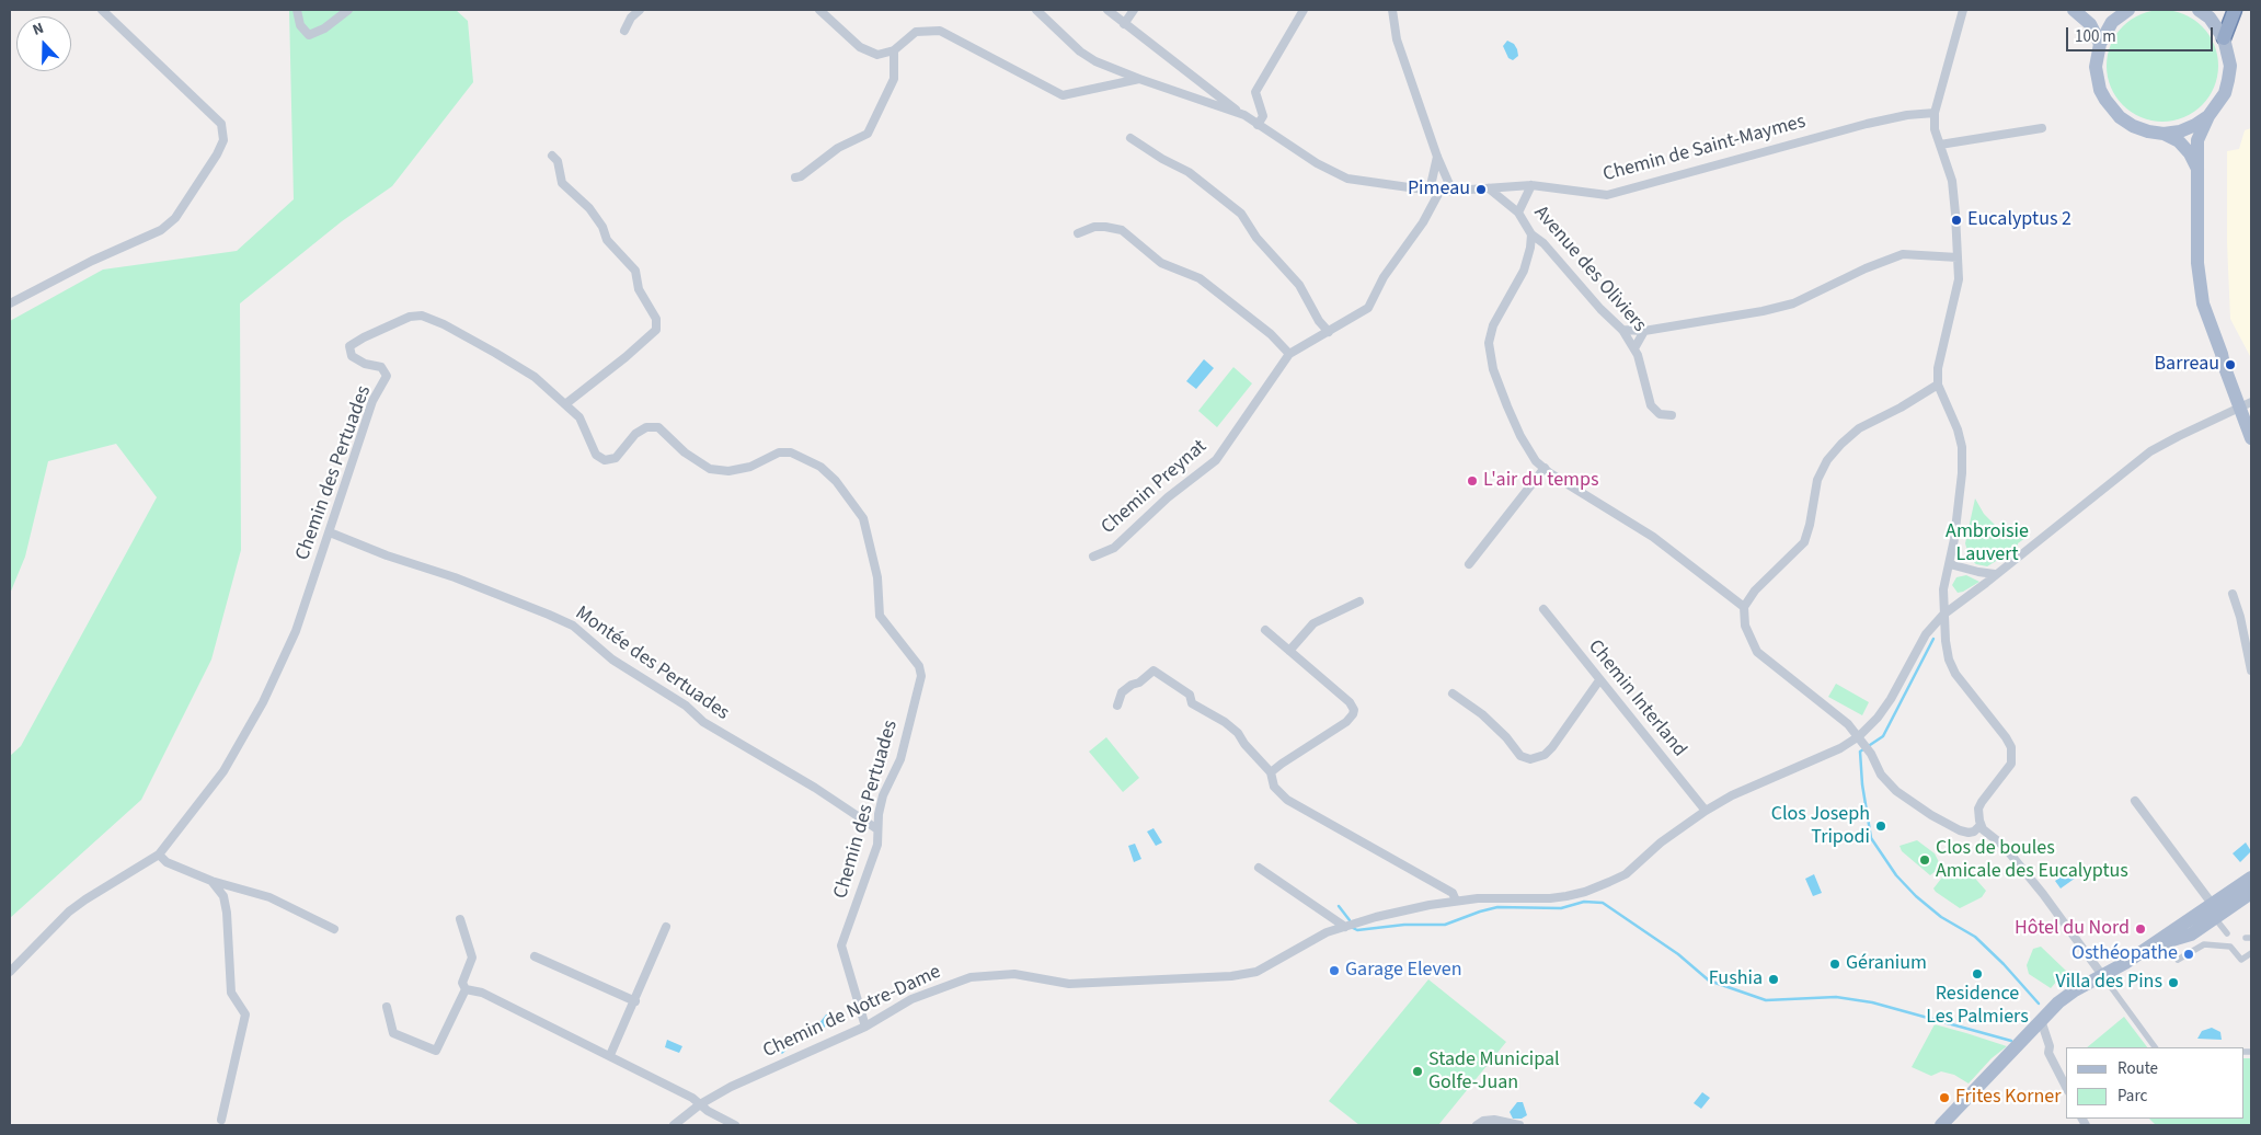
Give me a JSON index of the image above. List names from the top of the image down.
{
  "streets": {
    "street": [
      "Chemin de Saint-Maymes",
      "Avenue des Oliviers",
      "Chemin des Pertuades",
      "Chemin Preynat",
      "Montée des Pertuades",
      "Chemin Interland",
      "Chemin de Notre-Dame"
    ]
  },
  "crossings": [
    ["Chemin de Saint-Maymes", "Avenue des Oliviers"],
    ["Chemin de Saint-Maymes", "Chemin Preynat"],
    ["Chemin des Pertuades", "Montée des Pertuades"],
    ["Chemin des Pertuades", "Chemin de Notre-Dame"],
    ["Chemin Interland", "Chemin de Notre-Dame"]
  ],
  "parks": ["Ambroisie Lauvert"],
  "places": [
    "Pimeau",
    "Eucalyptus 2",
    "Barreau",
    "L'air du temps",
    "Clos Joseph Tripodi",
    "Clos de boules Amicale des Eucalyptus",
    "Hôtel du Nord",
    "Osthéopathe",
    "Géranium",
    "Garage Eleven",
    "Residence Les Palmiers",
    "Fushia",
    "Villa des Pins",
    "Stade Municipal Golfe-Juan",
    "Frites Korner"
  ],
  "legend": ["Route", "Parc"],
  "scale_bar": "100 m",
  "north": "top"
}
